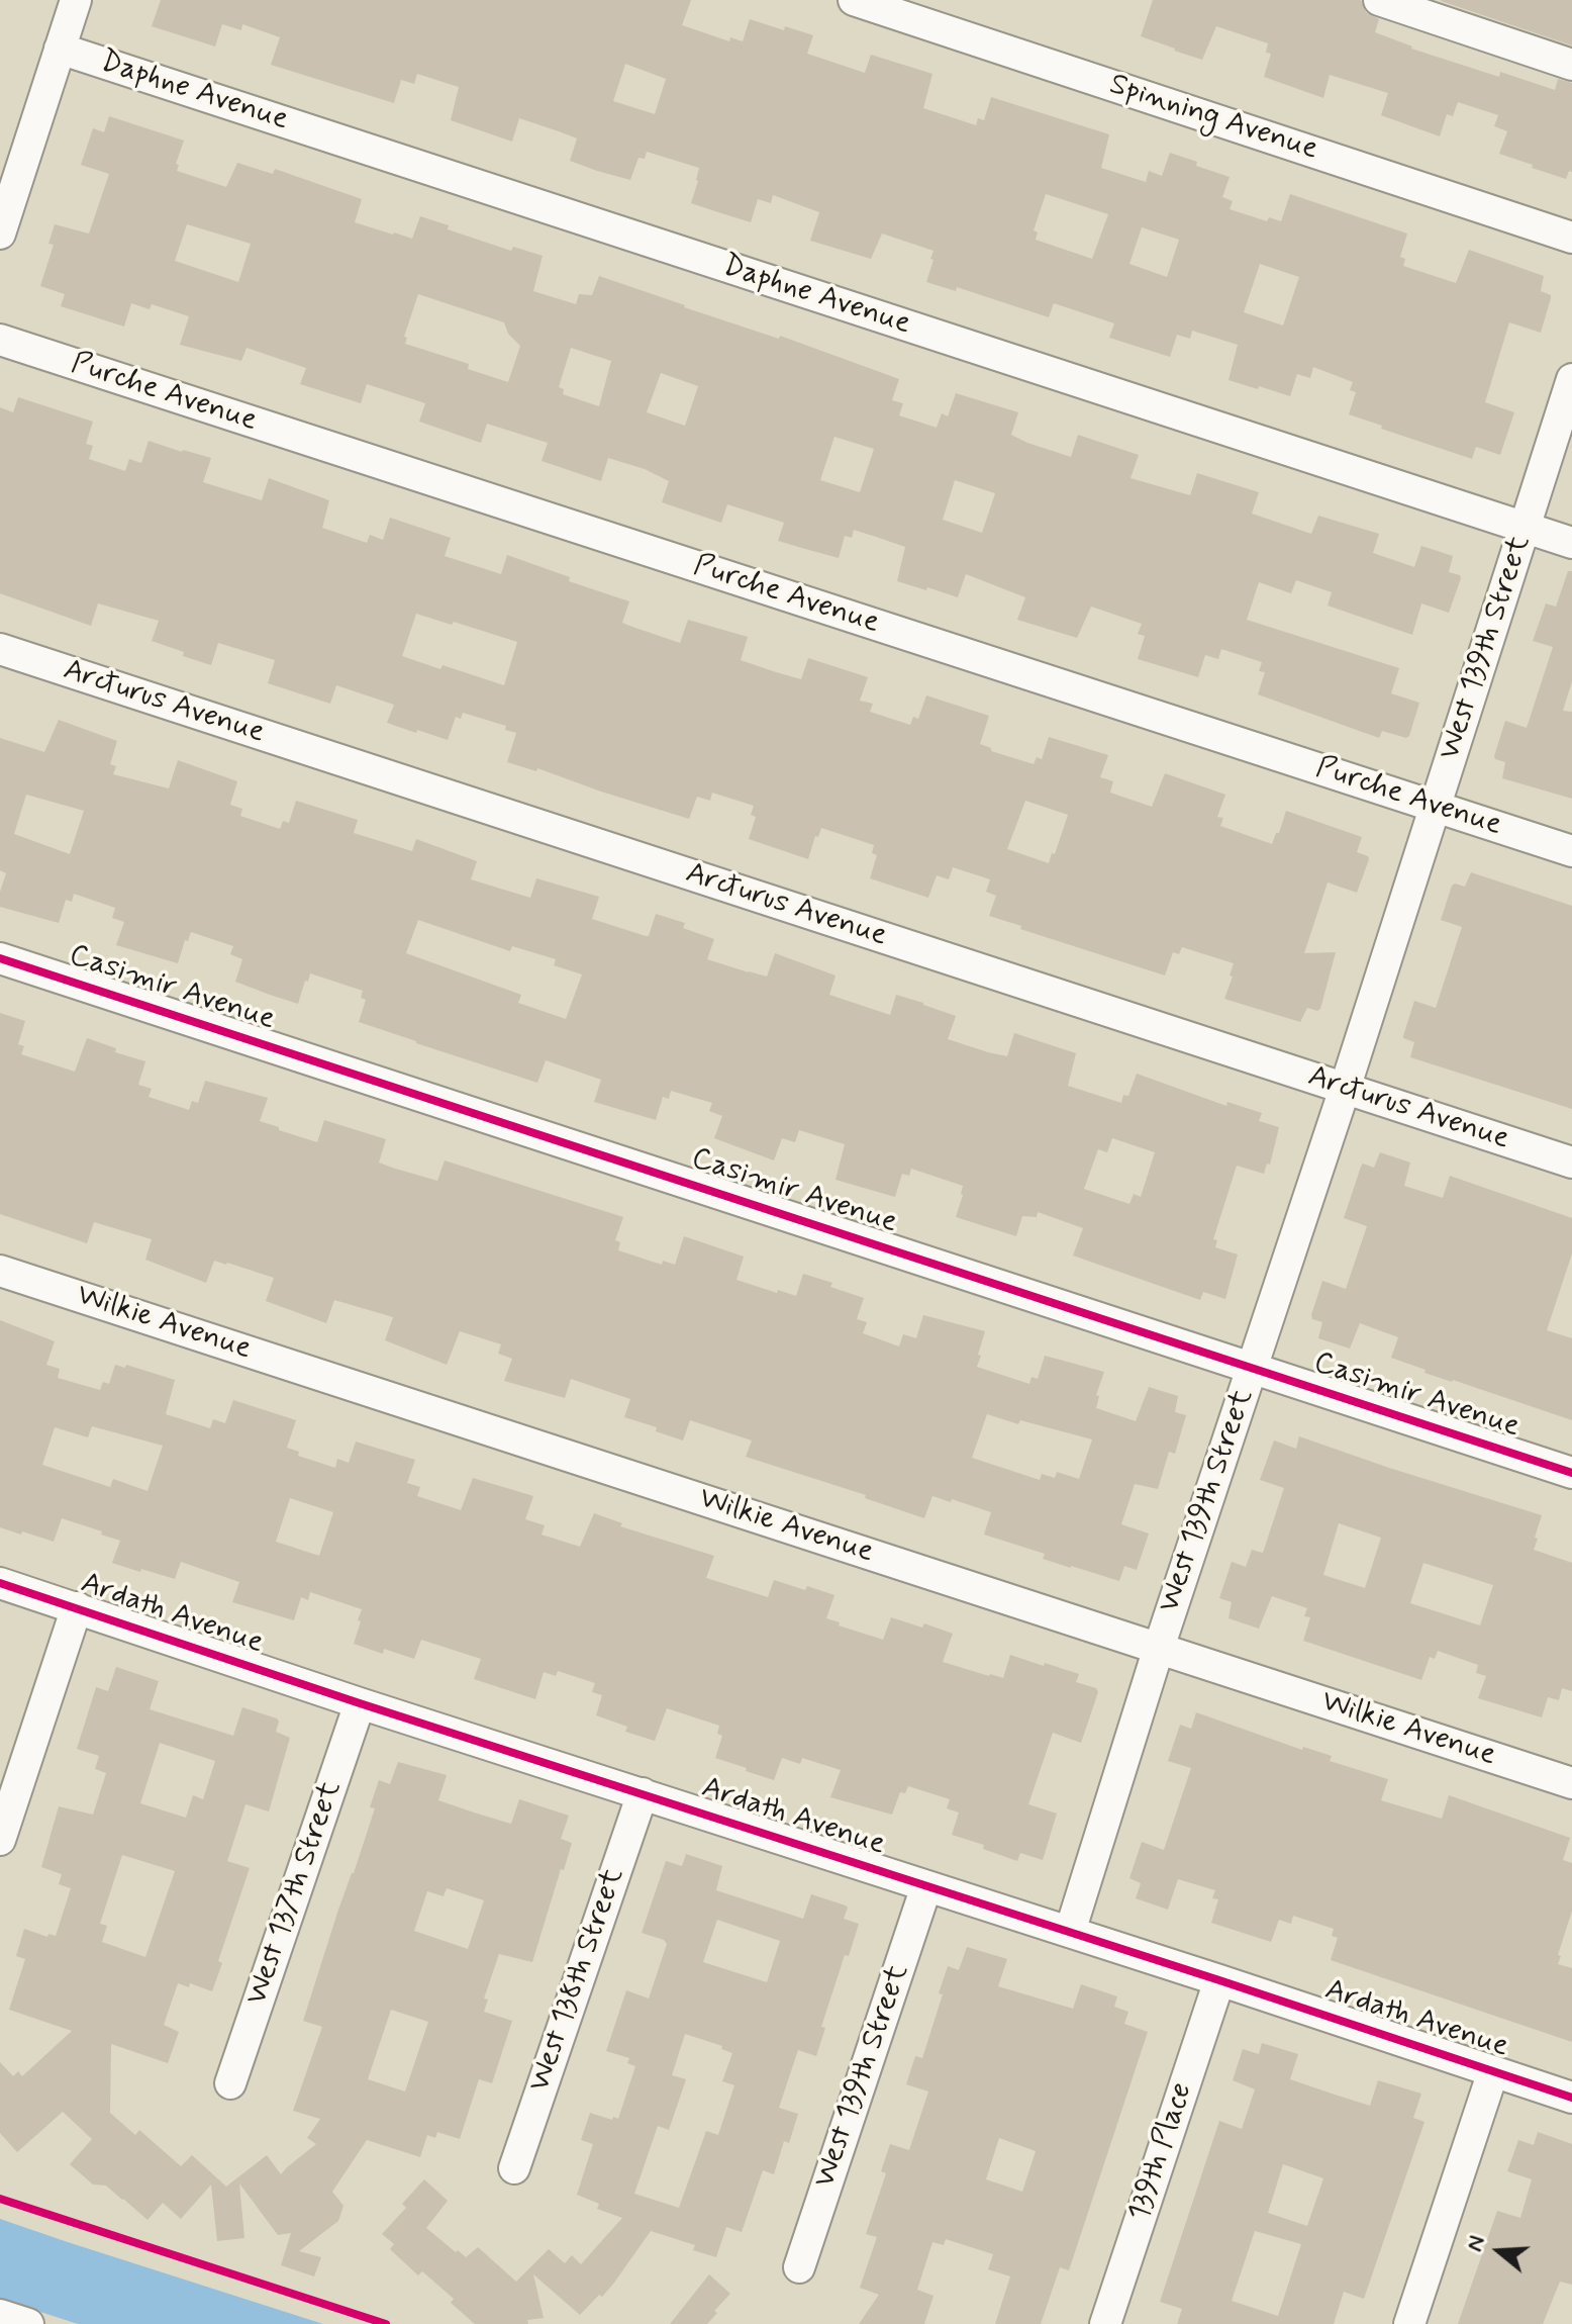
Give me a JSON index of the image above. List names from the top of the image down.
{
  "streets": {
    "street": [
      "Daphne Avenue",
      "Spinning Avenue",
      "Purche Avenue",
      "West 139th Street",
      "Arcturus Avenue",
      "Casimir Avenue",
      "Wilkie Avenue",
      "Ardath Avenue",
      "West 137th Street",
      "West 138th Street",
      "139th Place"
    ]
  },
  "crossings": [
    ["Daphne Avenue", "West 139th Street"],
    ["Purche Avenue", "West 139th Street"],
    ["West 139th Street", "Arcturus Avenue"],
    ["West 139th Street", "Casimir Avenue"],
    ["West 139th Street", "Wilkie Avenue"],
    ["West 139th Street", "Ardath Avenue"],
    ["Ardath Avenue", "West 137th Street"],
    ["Ardath Avenue", "West 138th Street"],
    ["Ardath Avenue", "139th Place"]
  ],
  "north": "left"
}
